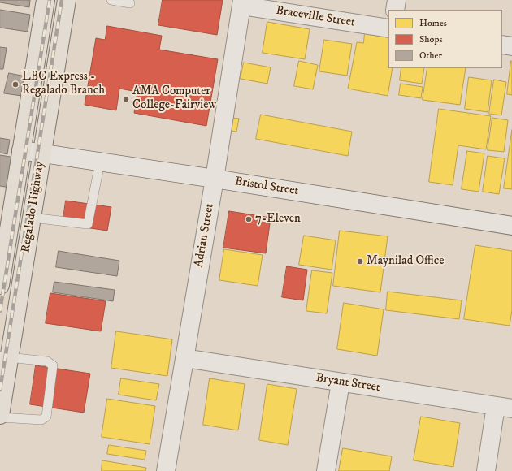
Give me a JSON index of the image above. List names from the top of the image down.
{
  "streets": {
    "main road": ["Regalado Highway"],
    "street": [
      "Braceville Street",
      "Bristol Street",
      "Adrian Street",
      "Bryant Street"
    ]
  },
  "crossings": [
    ["Braceville Street", "Adrian Street"],
    ["Bristol Street", "Regalado Highway"],
    ["Bristol Street", "Adrian Street"],
    ["Adrian Street", "Bryant Street"]
  ],
  "places": [
    "LBC Express - Regalado Branch",
    "AMA Computer College-Fairview",
    "7-Eleven",
    "Maynilad Office"
  ],
  "legend": ["Homes", "Shops", "Other"]
}
